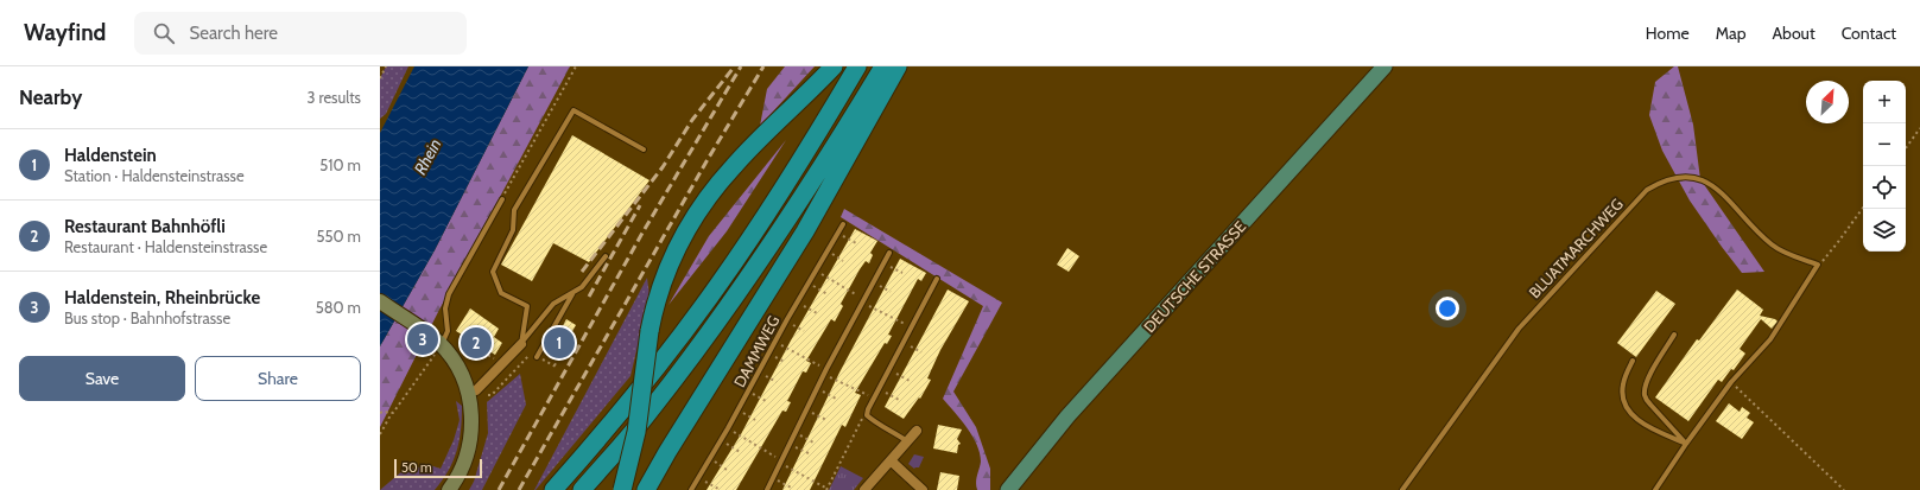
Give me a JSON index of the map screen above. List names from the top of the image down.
{
  "streets": {
    "main road": ["DEUTSCHE STRASSE"],
    "lane": ["BLUATMARCHWEG", "DAMMWEG"]
  },
  "water": ["Rhein"],
  "scale_bar": "50 m",
  "north": "top right",
  "page": {
    "header": "Wayfind",
    "search": "Search here",
    "nav": [
      "Home",
      "Map",
      "About",
      "Contact"
    ],
    "heading": ["Nearby", "3 results"],
    "map_buttons": ["+", "−"],
    "list": [
      {
        "mark": "1",
        "name": "Haldenstein",
        "note": "Station · Haldensteinstrasse",
        "value": "510 m"
      },
      {
        "mark": "2",
        "name": "Restaurant Bahnhöfli",
        "note": "Restaurant · Haldensteinstrasse",
        "value": "550 m"
      },
      {
        "mark": "3",
        "name": "Haldenstein, Rheinbrücke",
        "note": "Bus stop · Bahnhofstrasse",
        "value": "580 m"
      }
    ],
    "pins": ["3", "1", "2"],
    "buttons": ["Save", "Share"],
    "scale": "50 m"
  }
}
